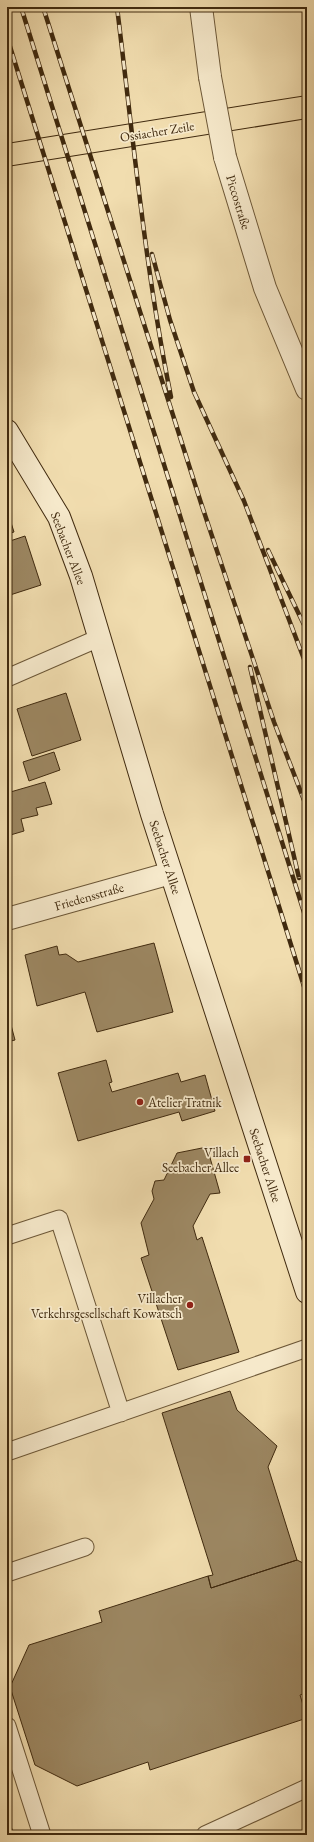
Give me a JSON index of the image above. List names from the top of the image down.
{
  "streets": {
    "main road": ["Ossiacher Zeile"],
    "street": ["Piccostraße", "Seebacher Allee", "Friedensstraße"]
  },
  "crossings": [
    ["Seebacher Allee", "Friedensstraße"]
  ],
  "places": {
    "other": ["Atelier Tratnik", "Villacher Verkehrsgesellschaft Kowatsch"],
    "transit": ["Villach Seebacher Allee"]
  }
}
